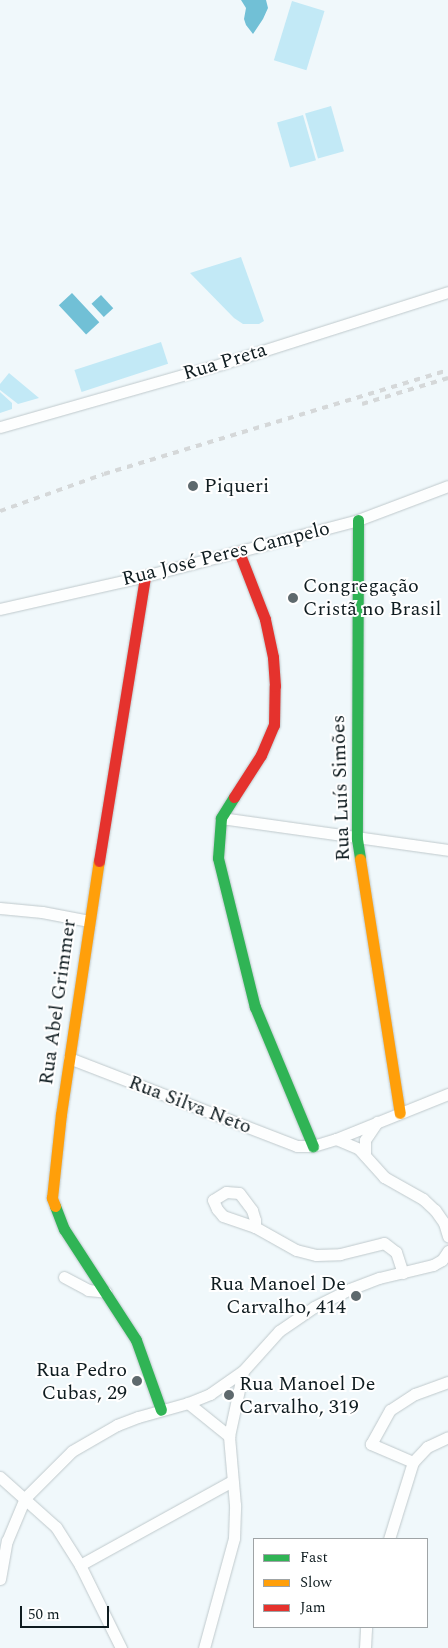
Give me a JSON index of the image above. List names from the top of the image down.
{
  "streets": {
    "street": [
      "Rua Preta",
      "Rua José Peres Campelo",
      "Rua Luís Simões",
      "Rua Abel Grimmer",
      "Rua Silva Neto"
    ]
  },
  "crossings": [
    ["Rua José Peres Campelo", "Rua Luís Simões"],
    ["Rua José Peres Campelo", "Rua Abel Grimmer"],
    ["Rua Abel Grimmer", "Rua Silva Neto"]
  ],
  "places": [
    "Piqueri",
    "Congregação Cristã no Brasil",
    "Rua Manoel De Carvalho, 414",
    "Rua Pedro Cubas, 29",
    "Rua Manoel De Carvalho, 319"
  ],
  "legend": ["Fast", "Slow", "Jam"],
  "scale_bar": "50 m"
}
